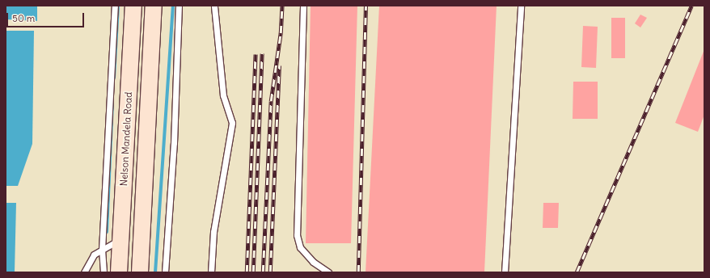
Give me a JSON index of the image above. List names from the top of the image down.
{
  "streets": {
    "main road": ["Nelson Mandela Road"]
  },
  "scale_bar": "50 m"
}
